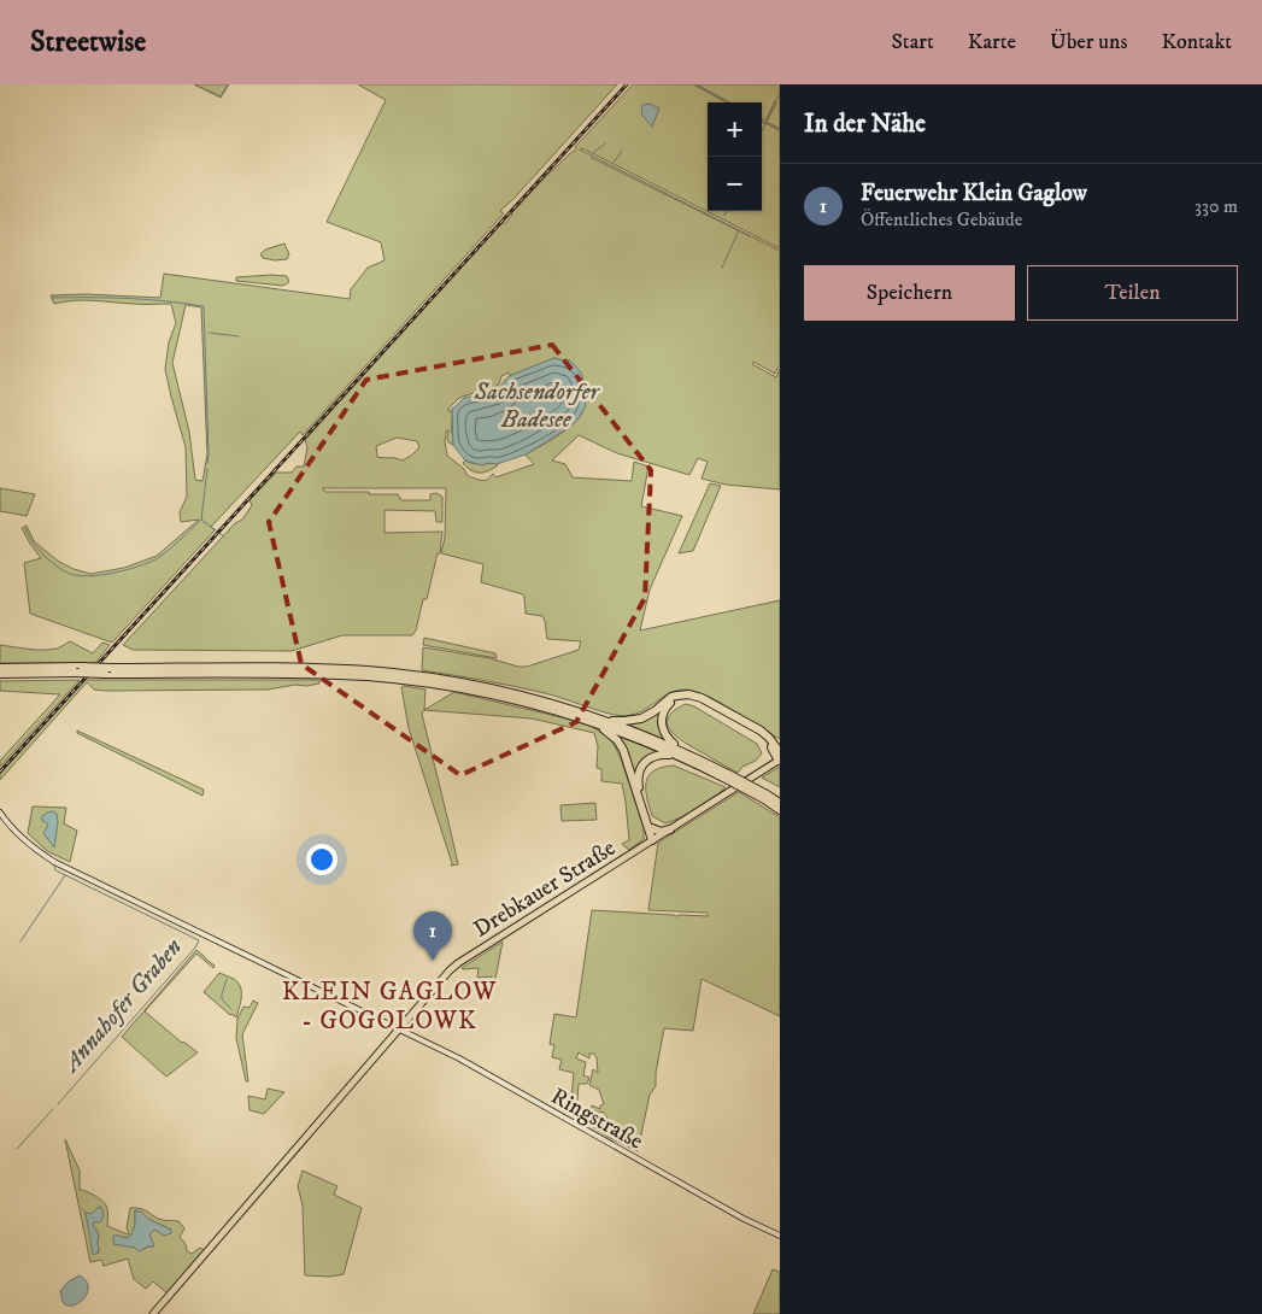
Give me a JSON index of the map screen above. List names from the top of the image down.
{
  "streets": {
    "main road": ["Drebkauer Straße", "Ringstraße"]
  },
  "crossings": [
    ["Drebkauer Straße", "Ringstraße"]
  ],
  "districts": ["KLEIN GAGLOW - GOGOLOWK"],
  "water": ["Sachsendorfer Badesee", "Annahofer Graben"],
  "page": {
    "header": "Streetwise",
    "nav": [
      "Start",
      "Karte",
      "Über uns",
      "Kontakt"
    ],
    "heading": "In der Nähe",
    "map_buttons": ["+", "−"],
    "list": [
      {
        "mark": "1",
        "name": "Feuerwehr Klein Gaglow",
        "note": "Öffentliches Gebäude",
        "value": "330 m"
      }
    ],
    "buttons": ["Speichern", "Teilen"],
    "pins": "1"
  }
}
